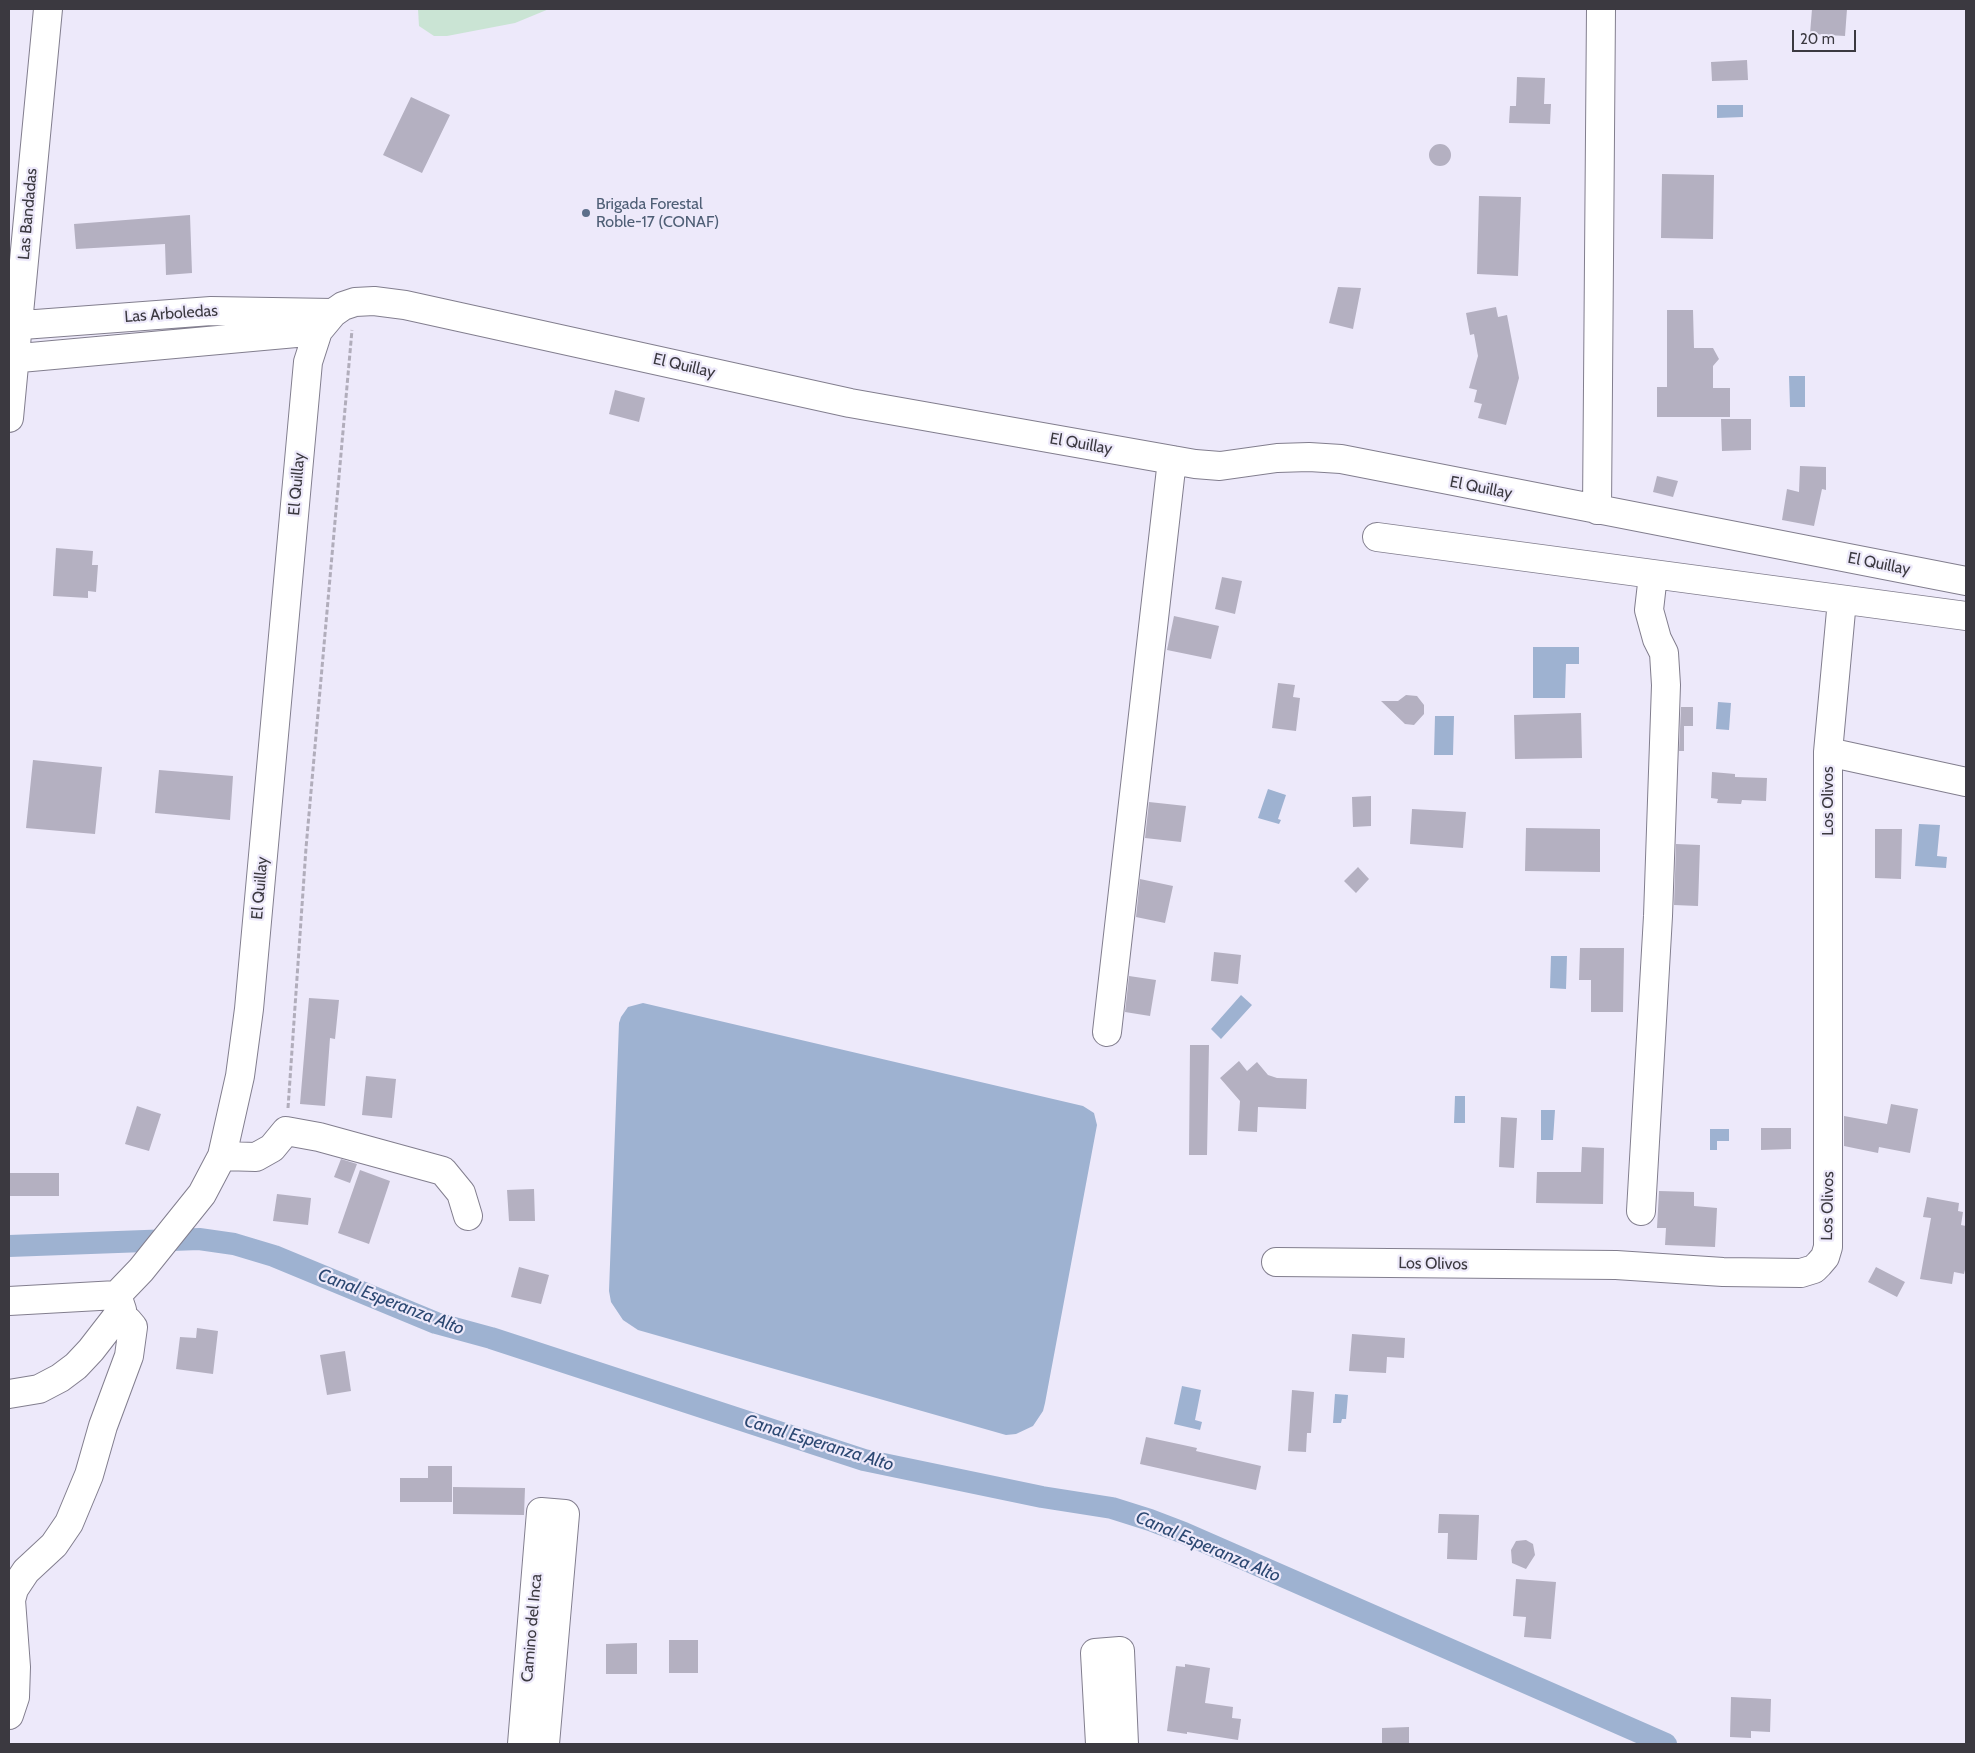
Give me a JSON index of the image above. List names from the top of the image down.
{
  "streets": {
    "street": [
      "Las Bandadas",
      "Las Arboledas",
      "El Quillay",
      "Los Olivos",
      "Camino del Inca"
    ]
  },
  "crossings": [
    ["Las Bandadas", "Las Arboledas"],
    ["Las Arboledas", "El Quillay"]
  ],
  "water": ["Canal Esperanza Alto"],
  "places": ["Brigada Forestal Roble-17 (CONAF)"],
  "scale_bar": "20 m"
}
